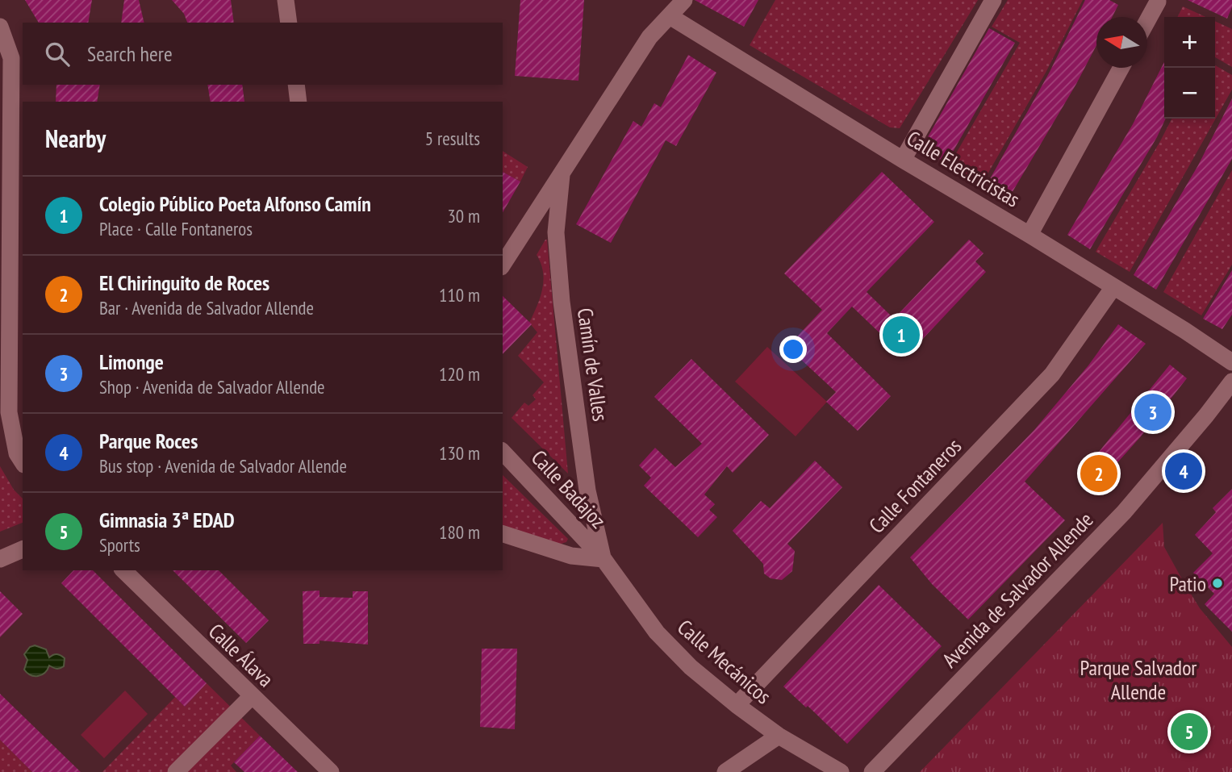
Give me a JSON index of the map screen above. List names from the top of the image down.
{
  "streets": {
    "street": [
      "Calle Electricistas",
      "Camín de Valles",
      "Calle Fontaneros",
      "Calle Badajoz",
      "Avenida de Salvador Allende",
      "Calle Álava",
      "Calle Mecánicos"
    ]
  },
  "crossings": [
    ["Calle Electricistas", "Calle Fontaneros"],
    ["Camín de Valles", "Calle Badajoz"],
    ["Camín de Valles", "Calle Mecánicos"],
    ["Calle Fontaneros", "Calle Mecánicos"],
    ["Calle Badajoz", "Calle Mecánicos"]
  ],
  "parks": ["Parque Salvador Allende"],
  "places": ["Patio"],
  "north": "left",
  "page": {
    "map_buttons": ["+", "−"],
    "search": "Search here",
    "heading": ["Nearby", "5 results"],
    "list": [
      {
        "mark": "1",
        "name": "Colegio Público Poeta Alfonso Camín",
        "note": "Place · Calle Fontaneros",
        "value": "30 m"
      },
      {
        "mark": "2",
        "name": "El Chiringuito de Roces",
        "note": "Bar · Avenida de Salvador Allende",
        "value": "110 m"
      },
      {
        "mark": "3",
        "name": "Limonge",
        "note": "Shop · Avenida de Salvador Allende",
        "value": "120 m"
      },
      {
        "mark": "4",
        "name": "Parque Roces",
        "note": "Bus stop · Avenida de Salvador Allende",
        "value": "130 m"
      },
      {
        "mark": "5",
        "name": "Gimnasia 3ª EDAD",
        "note": "Sports",
        "value": "180 m"
      }
    ],
    "pins": [
      "1",
      "3",
      "4",
      "2",
      "5"
    ]
  }
}
